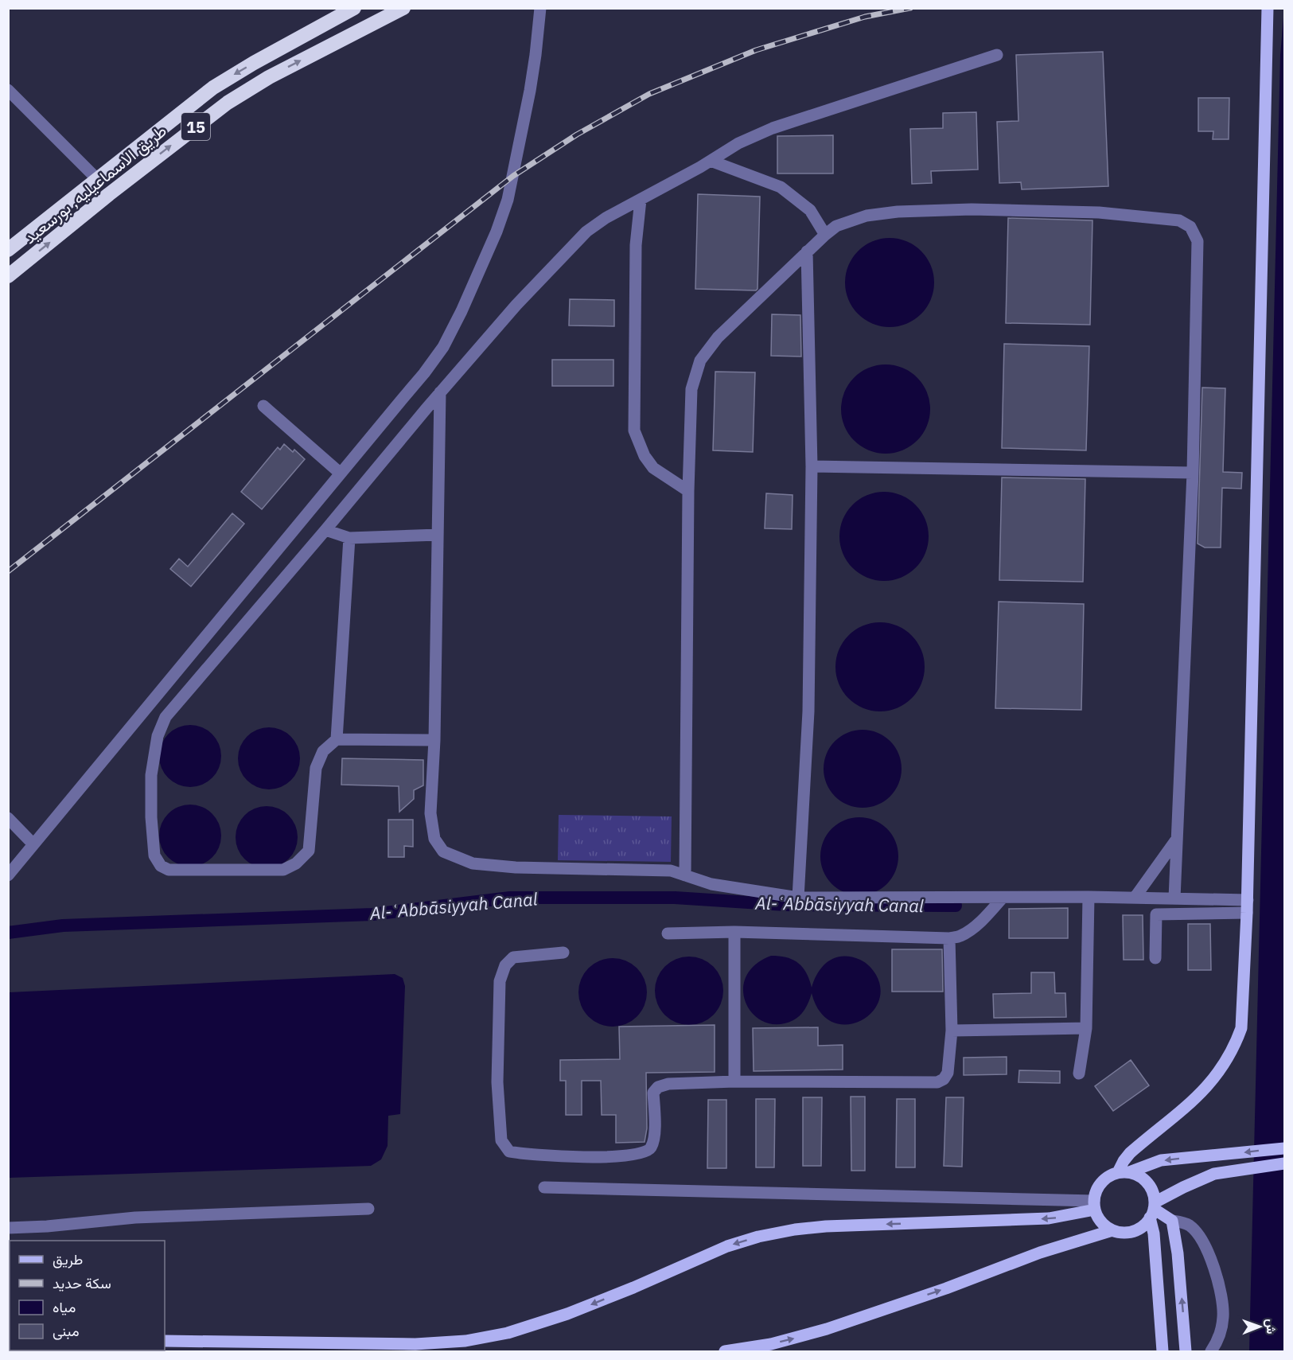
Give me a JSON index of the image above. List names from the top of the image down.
{
  "streets": {
    "highway": ["15", "طريق الاسماعيليه, بورسعيد"]
  },
  "water": ["Al-ʿAbbāsiyyah Canal"],
  "legend": [
    "طريق",
    "سكة حديد",
    "مياه",
    "مبنى"
  ],
  "north": "right"
}
